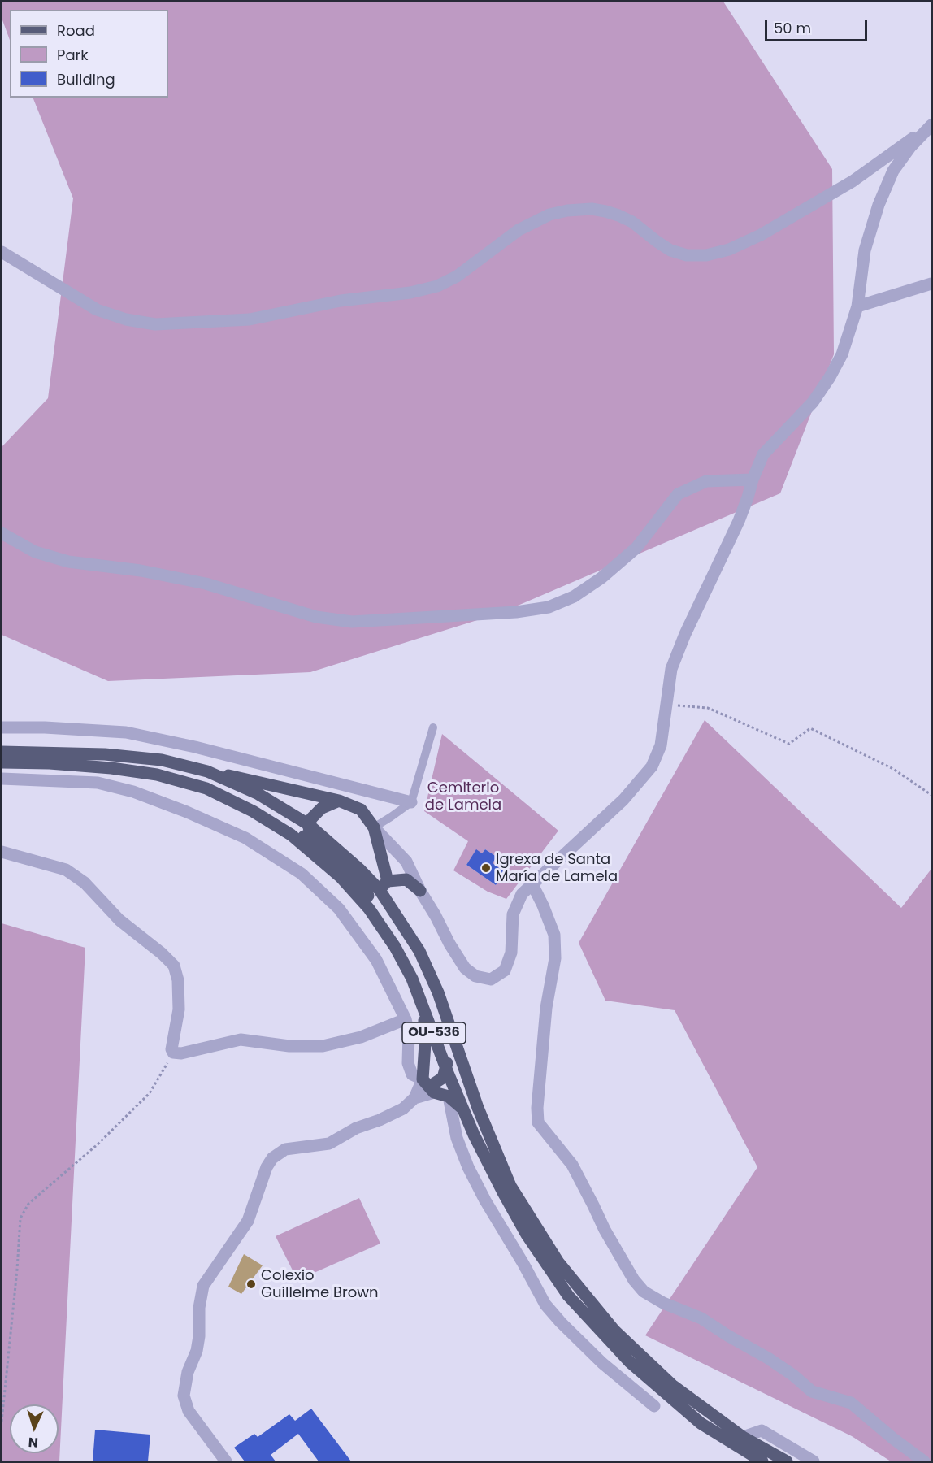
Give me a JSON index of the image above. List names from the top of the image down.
{
  "streets": {
    "main road": ["OU-536"]
  },
  "parks": ["Cemiterio de Lamela"],
  "places": ["Igrexa de Santa María de Lamela", "Colexio Guillelme Brown"],
  "legend": ["Road", "Park", "Building"],
  "scale_bar": "50 m",
  "north": "bottom"
}
